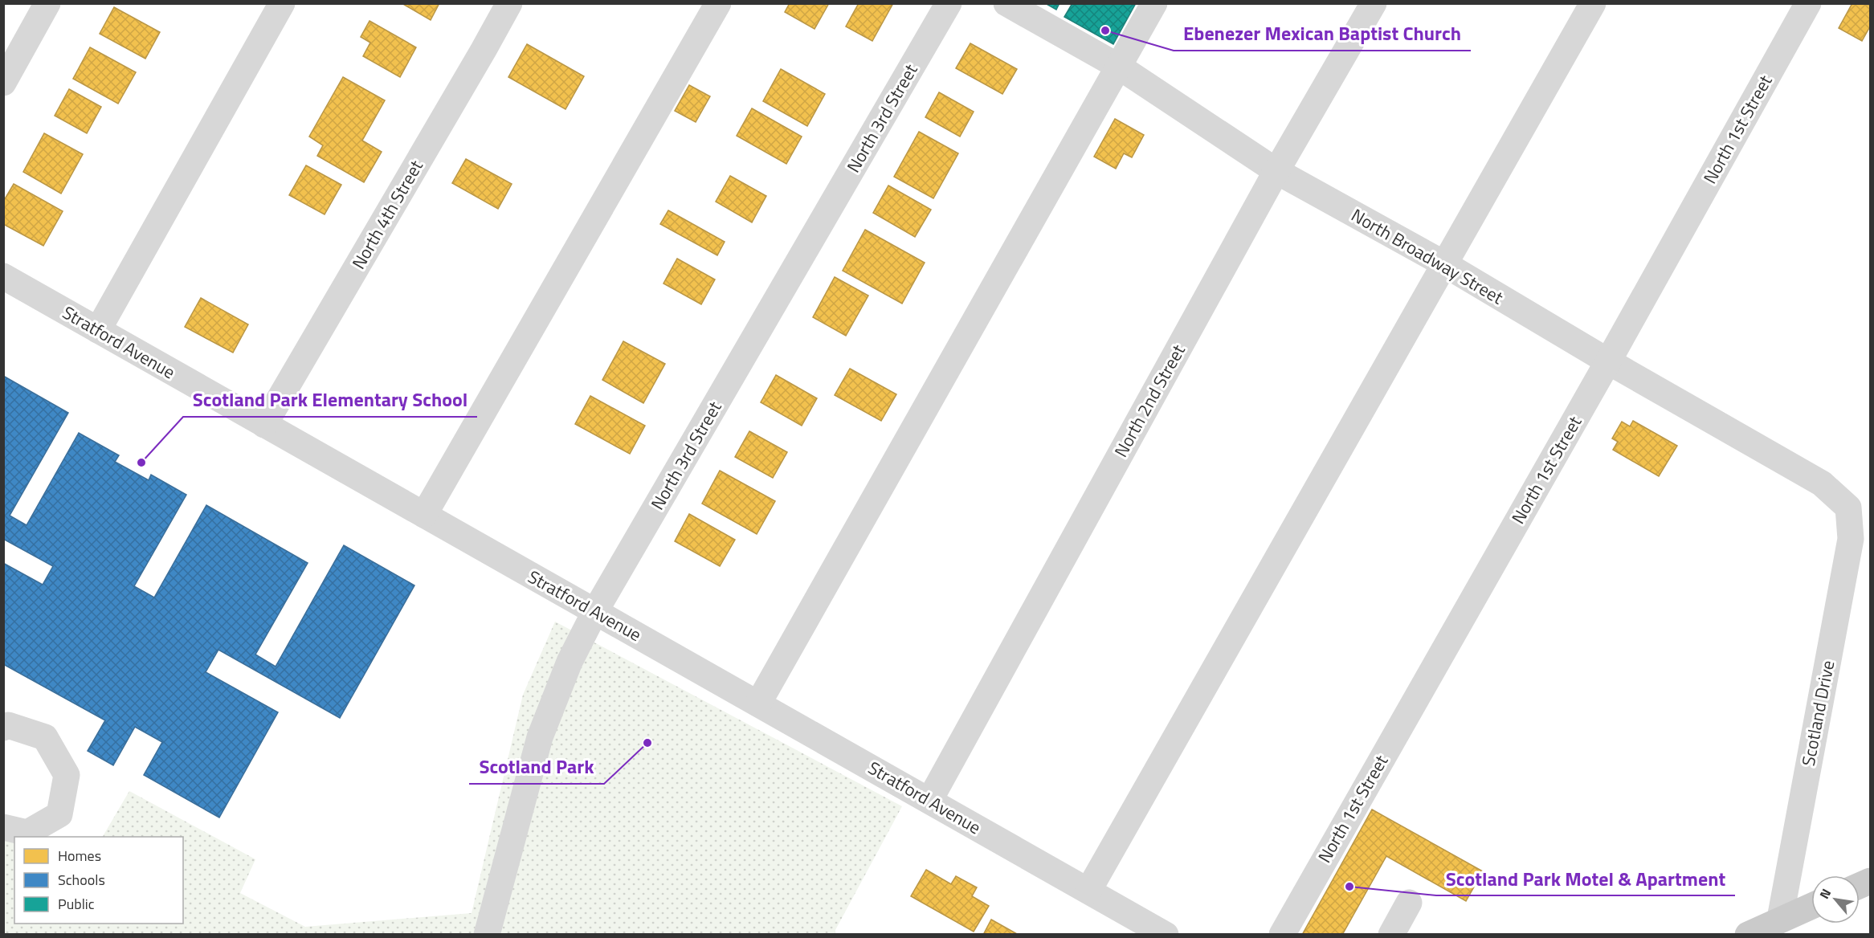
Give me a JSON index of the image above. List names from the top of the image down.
{
  "streets": {
    "street": [
      "North 3rd Street",
      "North 1st Street",
      "North 4th Street",
      "North Broadway Street",
      "Stratford Avenue",
      "North 2nd Street",
      "Scotland Drive"
    ]
  },
  "crossings": [
    ["North 3rd Street", "Stratford Avenue"],
    ["North 1st Street", "North Broadway Street"],
    ["North 4th Street", "Stratford Avenue"],
    ["North Broadway Street", "North 2nd Street"],
    ["North Broadway Street", "Scotland Drive"],
    ["Stratford Avenue", "North 2nd Street"]
  ],
  "places": [
    "Ebenezer Mexican Baptist Church",
    "Scotland Park Elementary School",
    "Scotland Park",
    "Scotland Park Motel & Apartment"
  ],
  "legend": ["Homes", "Schools", "Public"],
  "north": "top left"
}
